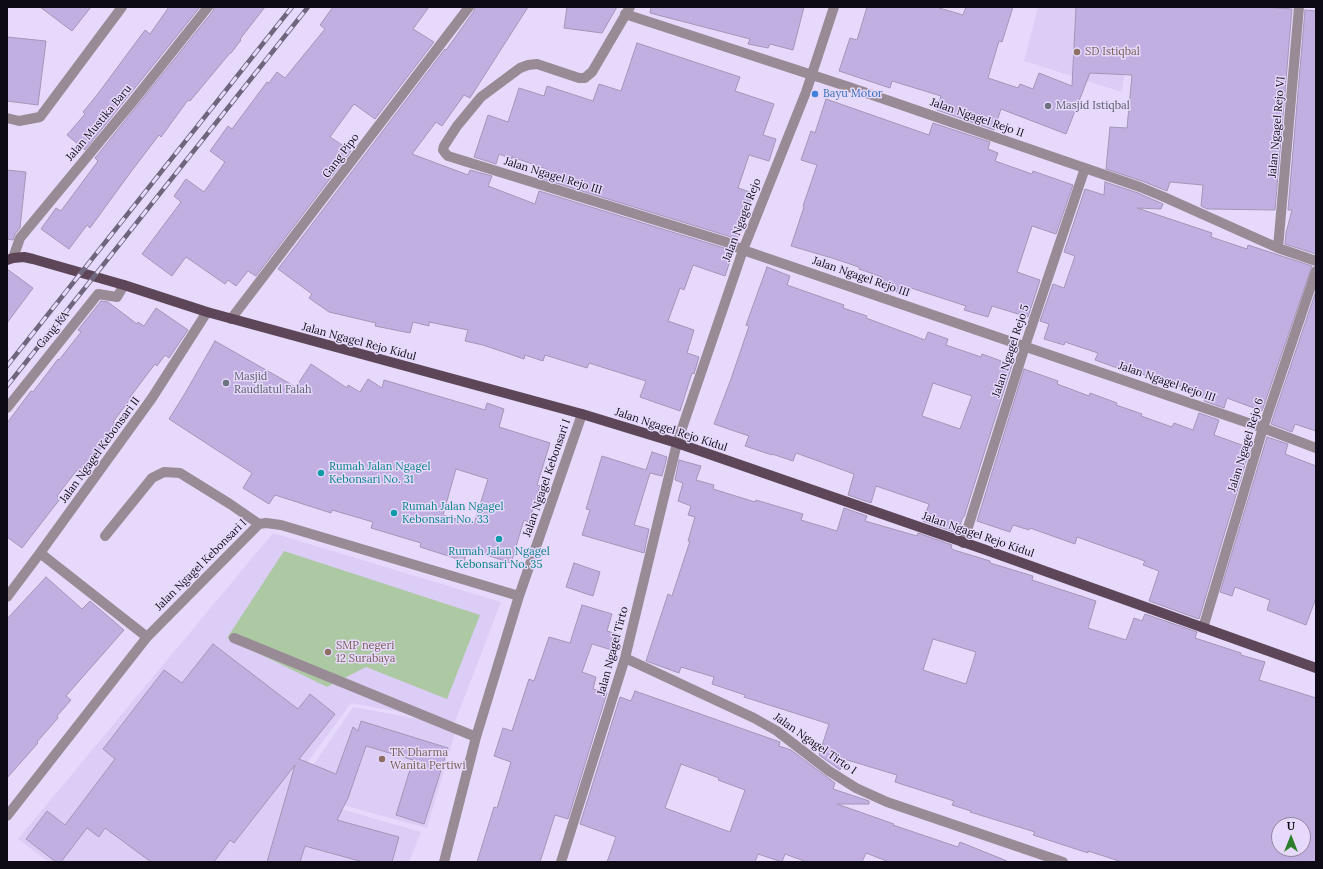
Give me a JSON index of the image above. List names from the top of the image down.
{
  "streets": {
    "main road": ["Jalan Ngagel Rejo Kidul"],
    "street": [
      "Jalan Ngagel Rejo II",
      "Jalan Mustika Baru",
      "Jalan Ngagel Rejo VI",
      "Gang Pipo",
      "Jalan Ngagel Rejo III",
      "Jalan Ngagel Rejo",
      "Gang KA",
      "Jalan Ngagel Rejo 5",
      "Jalan Ngagel Rejo 6",
      "Jalan Ngagel Kebonsari II",
      "Jalan Ngagel Kebonsari I",
      "Jalan Ngagel Tirto",
      "Jalan Ngagel Tirto I"
    ]
  },
  "crossings": [
    ["Jalan Ngagel Rejo II", "Jalan Ngagel Rejo VI"],
    ["Jalan Ngagel Rejo II", "Jalan Ngagel Rejo III"],
    ["Jalan Ngagel Rejo II", "Jalan Ngagel Rejo"],
    ["Jalan Ngagel Rejo II", "Jalan Ngagel Rejo 5"],
    ["Jalan Mustika Baru", "Jalan Ngagel Rejo Kidul"],
    ["Gang Pipo", "Jalan Ngagel Rejo Kidul"],
    ["Jalan Ngagel Rejo III", "Jalan Ngagel Rejo"],
    ["Jalan Ngagel Rejo III", "Jalan Ngagel Rejo 5"],
    ["Jalan Ngagel Rejo III", "Jalan Ngagel Rejo 6"],
    ["Jalan Ngagel Rejo", "Jalan Ngagel Rejo Kidul"],
    ["Jalan Ngagel Rejo", "Jalan Ngagel Tirto"],
    ["Gang KA", "Jalan Ngagel Rejo Kidul"],
    ["Jalan Ngagel Rejo Kidul", "Jalan Ngagel Rejo 5"],
    ["Jalan Ngagel Rejo Kidul", "Jalan Ngagel Rejo 6"],
    ["Jalan Ngagel Rejo Kidul", "Jalan Ngagel Kebonsari II"],
    ["Jalan Ngagel Rejo Kidul", "Jalan Ngagel Kebonsari I"],
    ["Jalan Ngagel Rejo Kidul", "Jalan Ngagel Tirto"],
    ["Jalan Ngagel Tirto", "Jalan Ngagel Tirto I"]
  ],
  "places": [
    "SD Istiqbal",
    "Bayu Motor",
    "Masjid Istiqbal",
    "Masjid Raudlatul Falah",
    "Rumah Jalan Ngagel Kebonsari No. 31",
    "Rumah Jalan Ngagel Kebonsari No. 33",
    "Rumah Jalan Ngagel Kebonsari No. 35",
    "SMP negeri 12 Surabaya",
    "TK Dharma Wanita Pertiwi"
  ],
  "north": "top"
}
